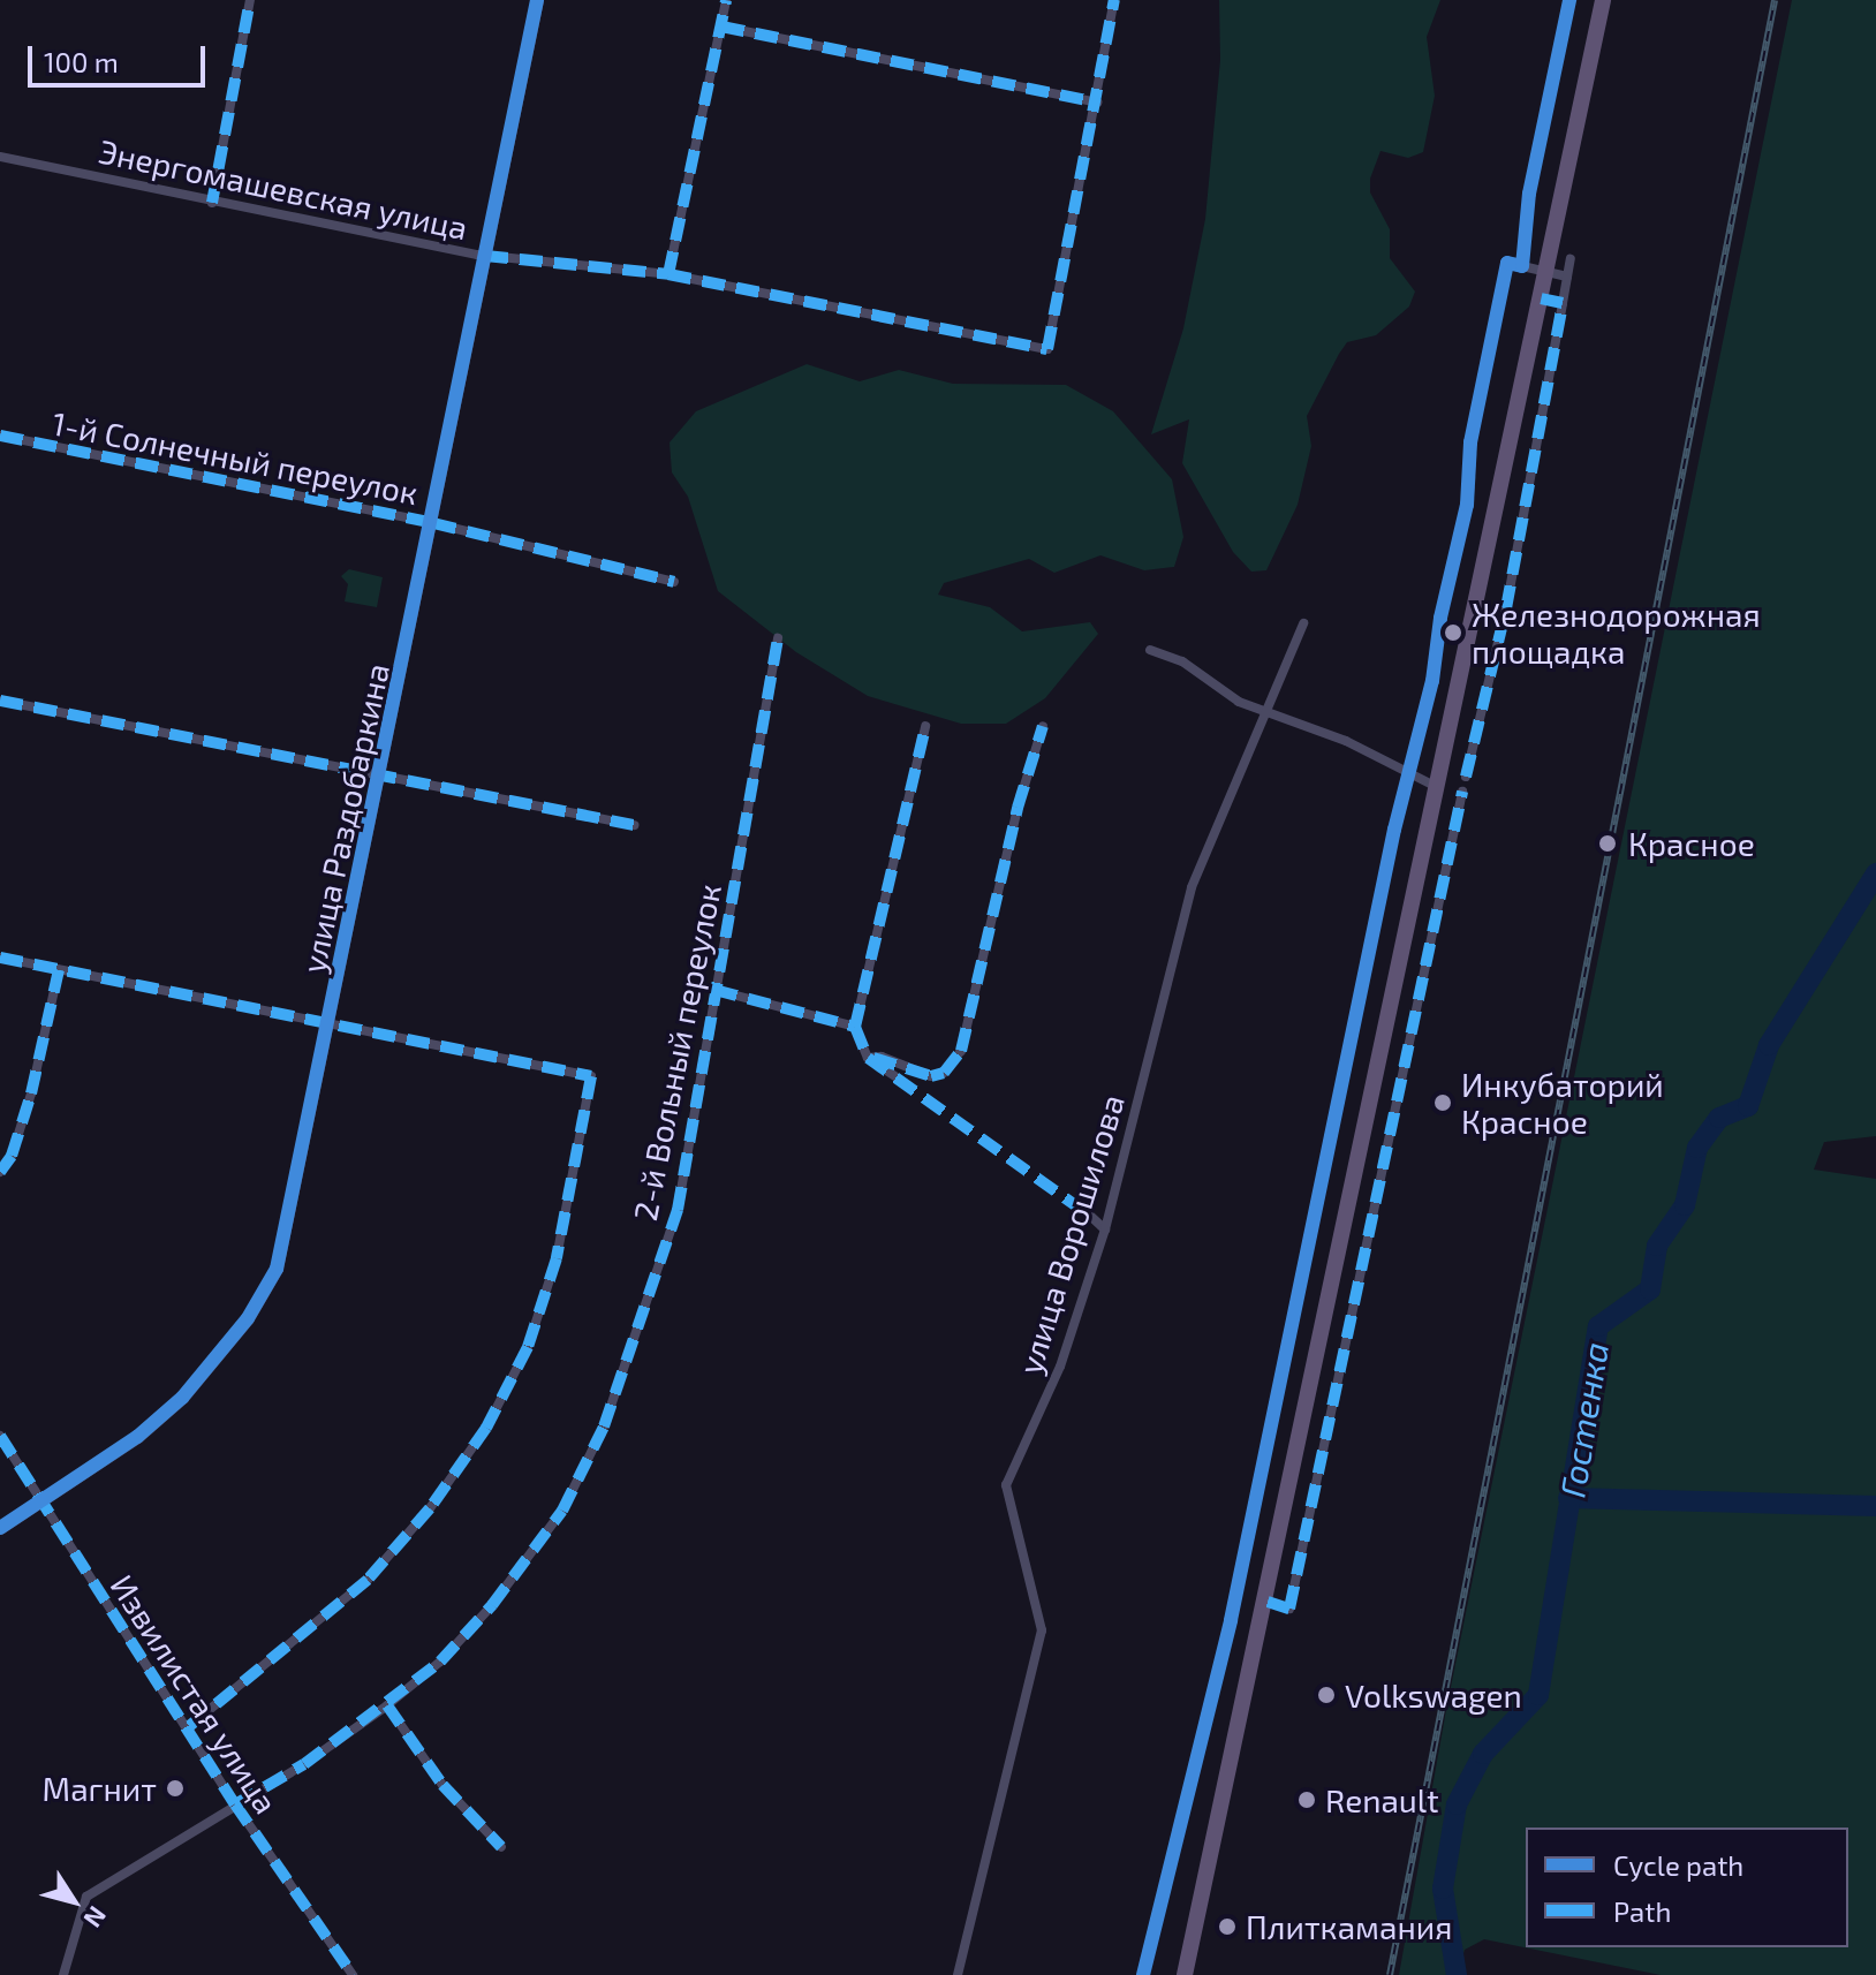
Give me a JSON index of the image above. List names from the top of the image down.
{
  "streets": {
    "street": [
      "Энергомашевская улица",
      "1-й Солнечный переулок",
      "улица Раздобаркина",
      "2-й Вольный переулок",
      "улица Ворошилова",
      "Извилистая улица"
    ]
  },
  "crossings": [
    ["Энергомашевская улица", "улица Раздобаркина"],
    ["1-й Солнечный переулок", "улица Раздобаркина"],
    ["улица Раздобаркина", "Извилистая улица"],
    ["2-й Вольный переулок", "Извилистая улица"]
  ],
  "water": ["Гостенка"],
  "places": [
    "Железнодорожная площадка",
    "Красное",
    "Инкубаторий Красное",
    "Volkswagen",
    "Магнит",
    "Renault",
    "Плиткамания"
  ],
  "legend": ["Cycle path", "Path"],
  "scale_bar": "100 m",
  "north": "bottom right"
}
